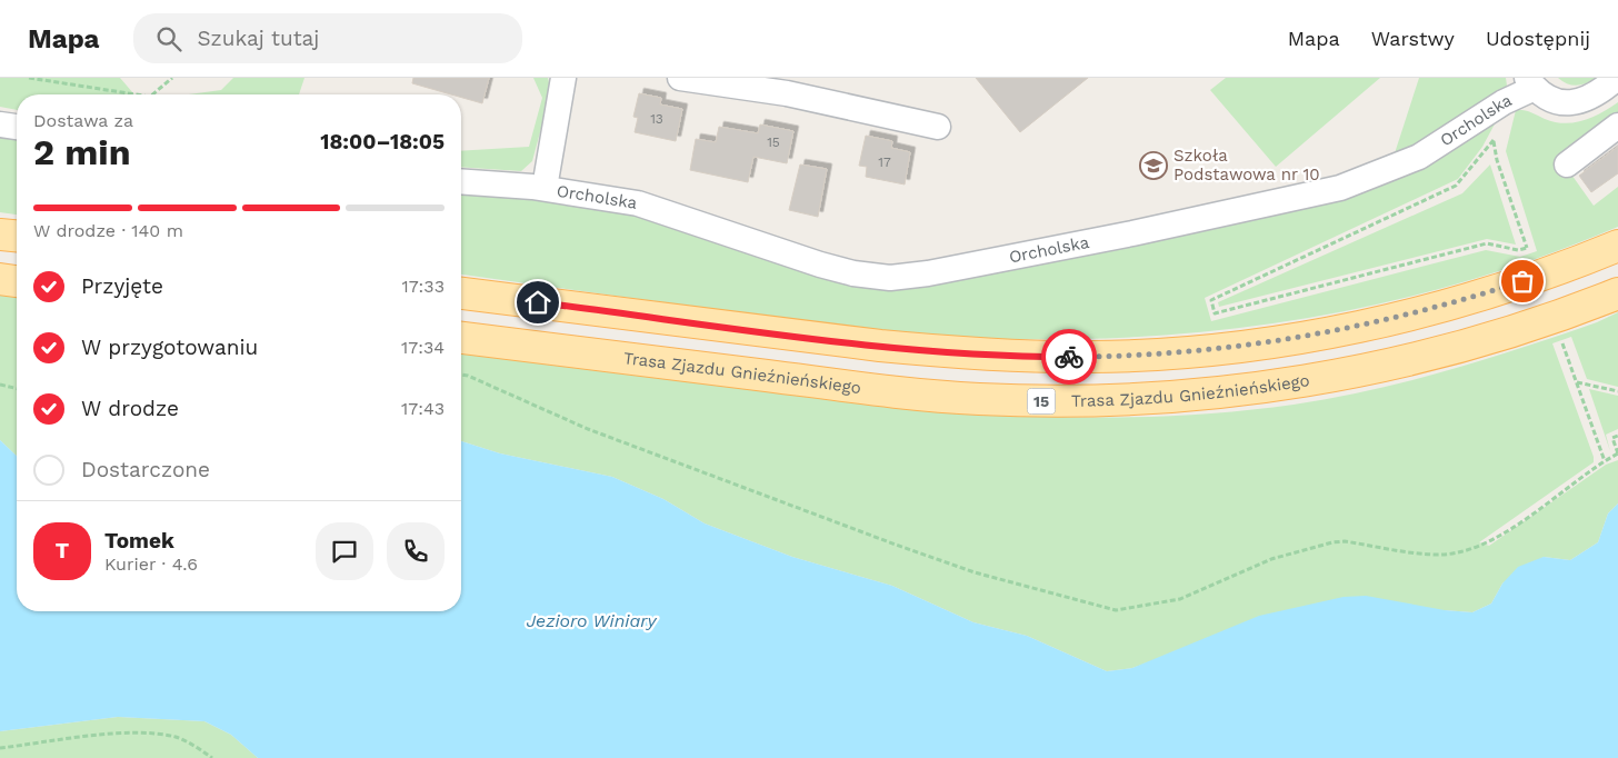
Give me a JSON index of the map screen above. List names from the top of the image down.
{
  "streets": {
    "main road": ["Trasa Zjazdu Gnieźnieńskiego", "15"],
    "street": ["Orcholska"]
  },
  "water": ["Jezioro Winiary"],
  "places": {
    "school or university": ["Szkoła Podstawowa nr 10"]
  },
  "house_numbers": ["13", "15", "17"],
  "page": {
    "header": "Mapa",
    "search": "Szukaj tutaj",
    "nav": ["Mapa", "Warstwy", "Udostępnij"],
    "heading": ["2 min", "Dostawa za", "18:00–18:05"],
    "panel": ["Tomek", "Kurier · 4.6"],
    "bar": "W drodze · 140 m",
    "list": [
      ["Przyjęte", "17:33"],
      ["W przygotowaniu", "17:34"],
      ["W drodze", "17:43"],
      "Dostarczone"
    ],
    "round": "T"
  }
}
